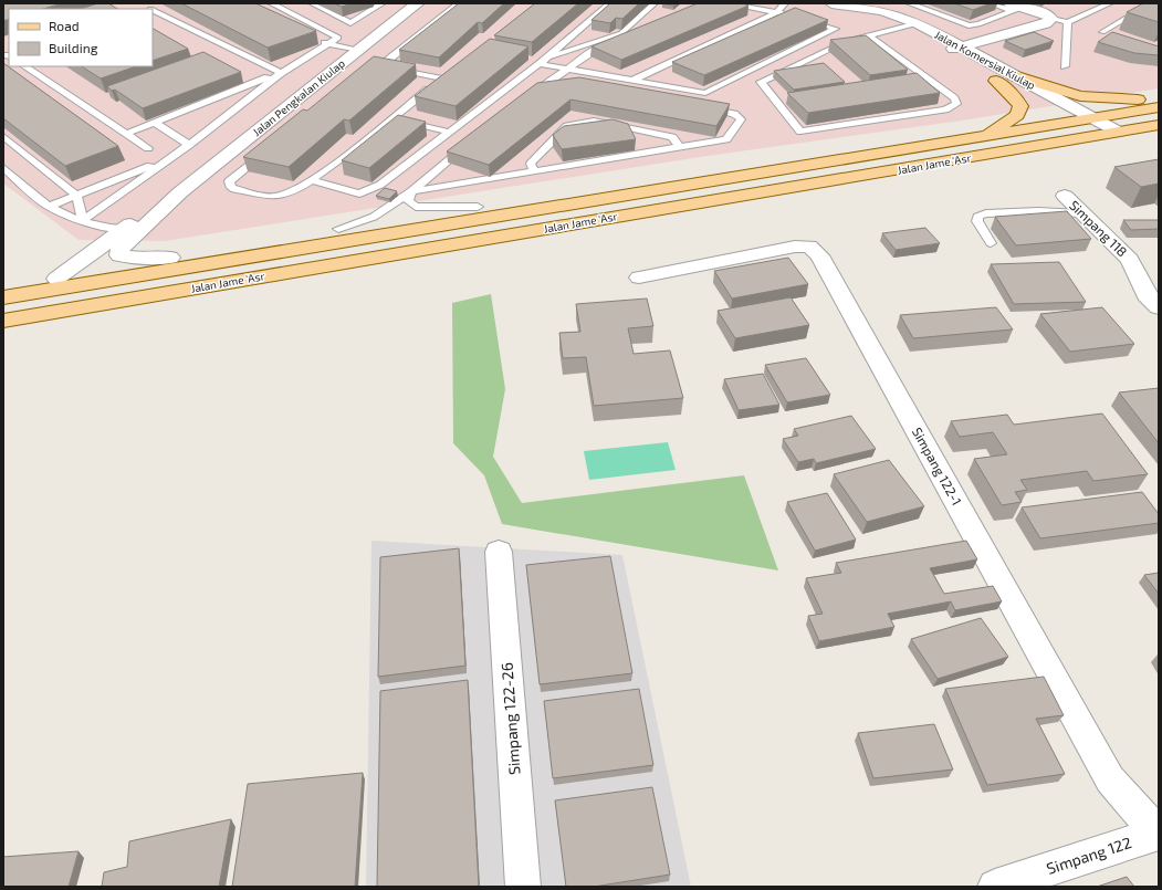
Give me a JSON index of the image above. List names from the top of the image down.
{
  "streets": {
    "main road": ["Jalan Jame 'Asr"],
    "street": [
      "Jalan Komersial Kiulap",
      "Jalan Pengkalan Kiulap",
      "Simpang 118",
      "Simpang 122-1",
      "Simpang 122-26",
      "Simpang 122"
    ]
  },
  "crossings": [
    ["Jalan Komersial Kiulap", "Jalan Jame 'Asr"],
    ["Simpang 122-1", "Simpang 122"]
  ],
  "legend": ["Road", "Building"]
}
